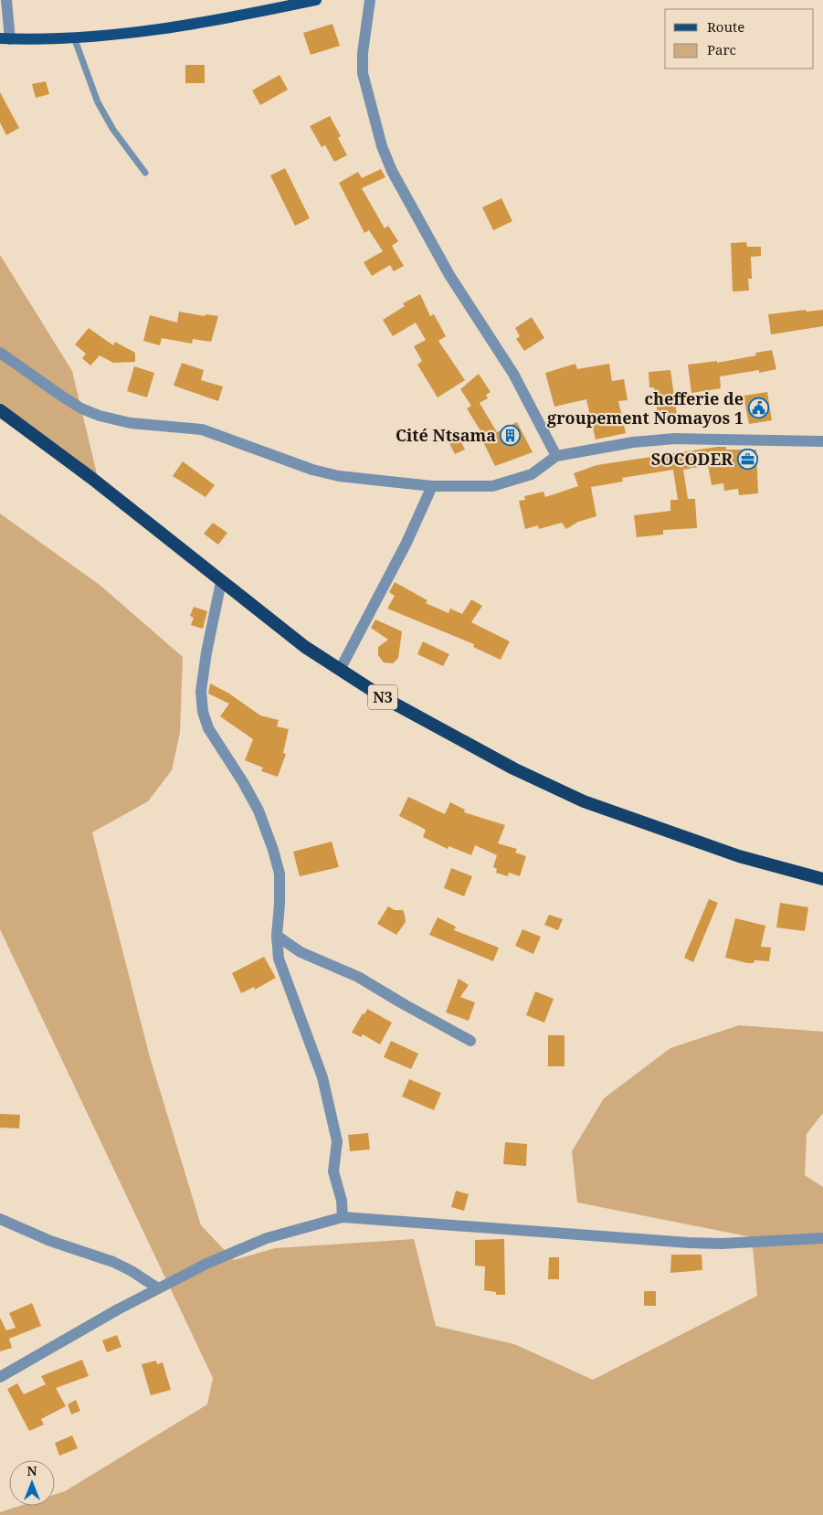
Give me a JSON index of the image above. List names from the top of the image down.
{
  "streets": {
    "highway": ["N3"]
  },
  "places": {
    "public building": ["chefferie de groupement Nomayos 1"],
    "building": ["Cité Ntsama"],
    "office": ["SOCODER"]
  },
  "legend": ["Route", "Parc"],
  "north": "top"
}
